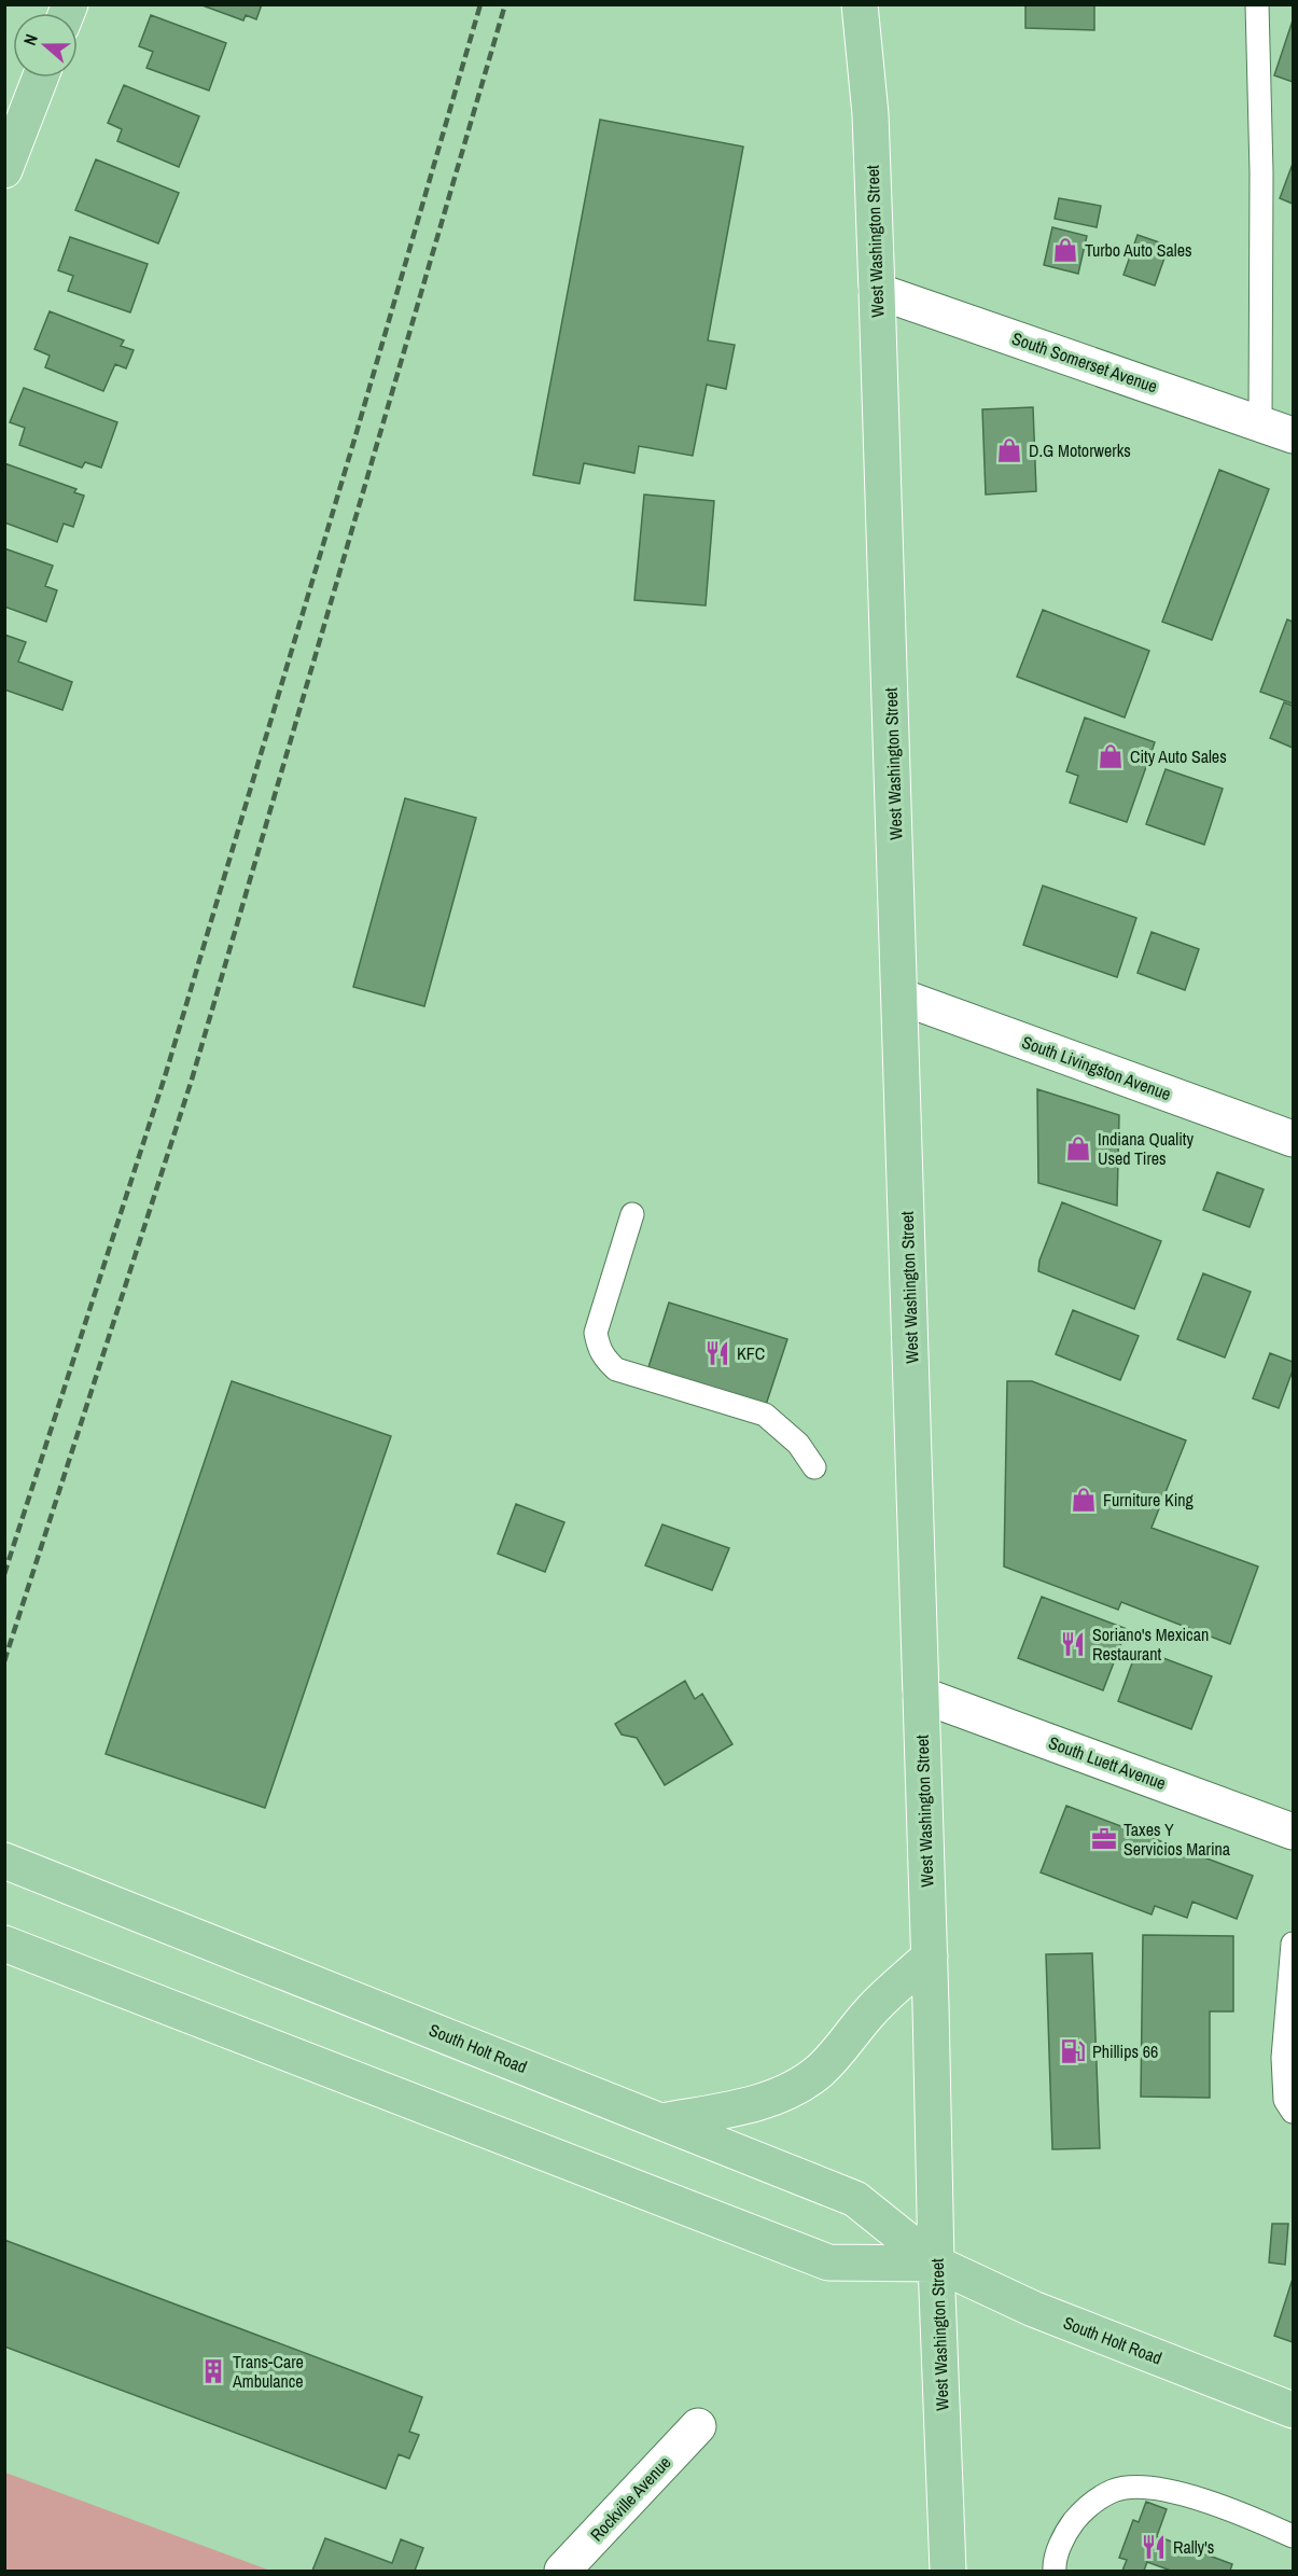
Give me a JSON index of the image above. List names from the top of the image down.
{
  "streets": {
    "main road": ["West Washington Street", "South Holt Road"],
    "street": [
      "South Somerset Avenue",
      "South Livingston Avenue",
      "South Luett Avenue",
      "Rockville Avenue"
    ]
  },
  "crossings": [
    ["West Washington Street", "South Somerset Avenue"],
    ["West Washington Street", "South Livingston Avenue"],
    ["West Washington Street", "South Luett Avenue"],
    ["West Washington Street", "South Holt Road"]
  ],
  "places": {
    "shop": [
      "Turbo Auto Sales",
      "D.G Motorwerks",
      "City Auto Sales",
      "Indiana Quality Used Tires",
      "Furniture King"
    ],
    "restaurant": ["KFC", "Soriano's Mexican Restaurant", "Rally's"],
    "office": ["Taxes Y Servicios Marina"],
    "fuel station": ["Phillips 66"],
    "building": ["Trans-Care Ambulance"]
  },
  "north": "left"
}
